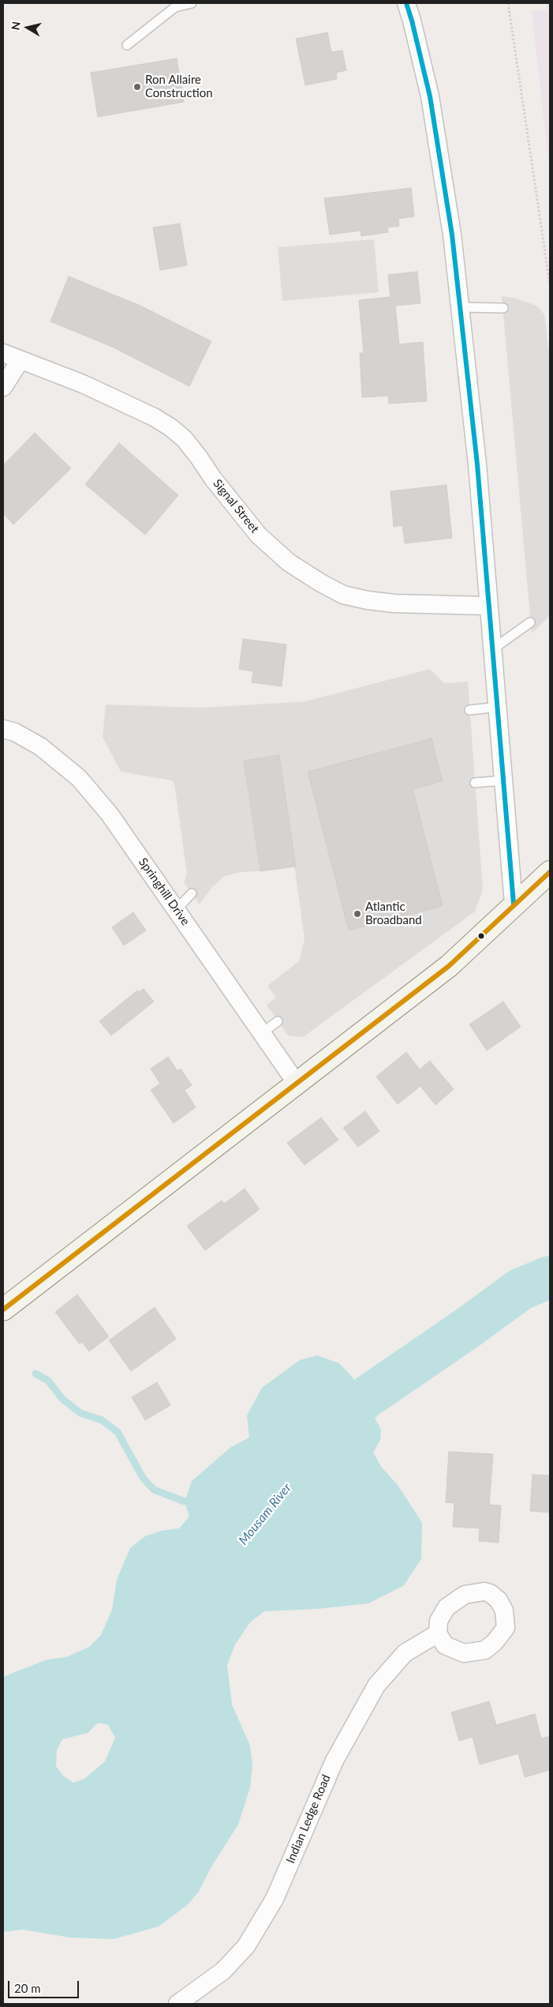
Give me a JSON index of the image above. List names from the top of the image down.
{
  "streets": {
    "street": ["Signal Street", "Springhill Drive", "Indian Ledge Road"]
  },
  "water": ["Mousam River"],
  "places": ["Ron Allaire Construction", "Atlantic Broadband"],
  "scale_bar": "20 m",
  "north": "left"
}
